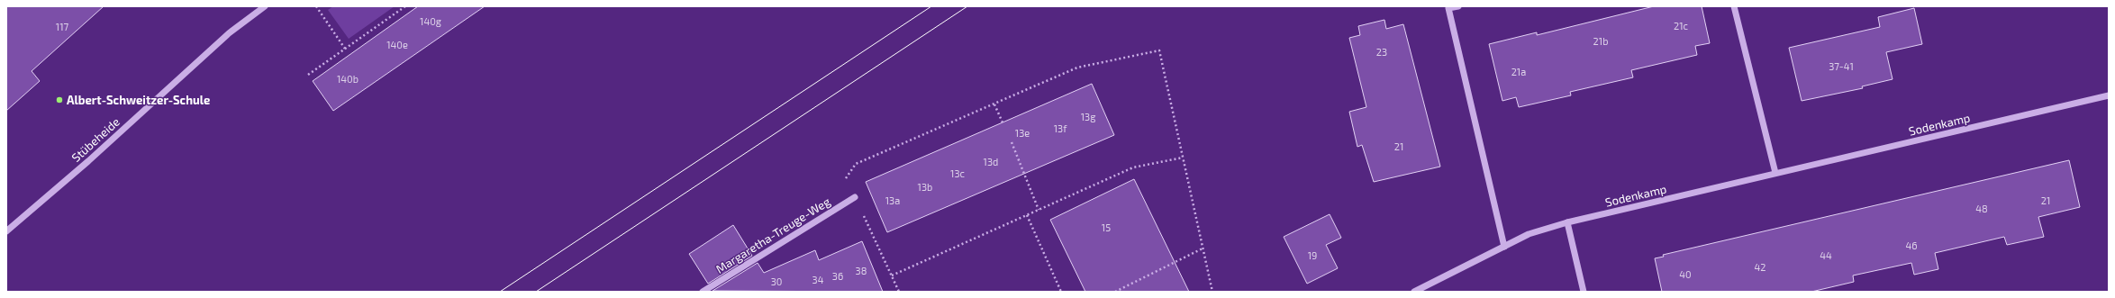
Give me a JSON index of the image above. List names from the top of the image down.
{
  "streets": {
    "street": ["Sodenkamp", "Stübeheide", "Margaretha-Treuge-Weg"]
  },
  "places": ["Albert-Schweitzer-Schule"],
  "house_numbers": [
    "140g",
    "21c",
    "117",
    "21b",
    "140e",
    "23",
    "37-41",
    "21a",
    "140b",
    "13g",
    "13f",
    "13e",
    "21",
    "13d",
    "13c",
    "13b",
    "13a",
    "21",
    "48",
    "15",
    "46",
    "19",
    "44",
    "42",
    "38",
    "40",
    "36",
    "34",
    "30"
  ]
}
